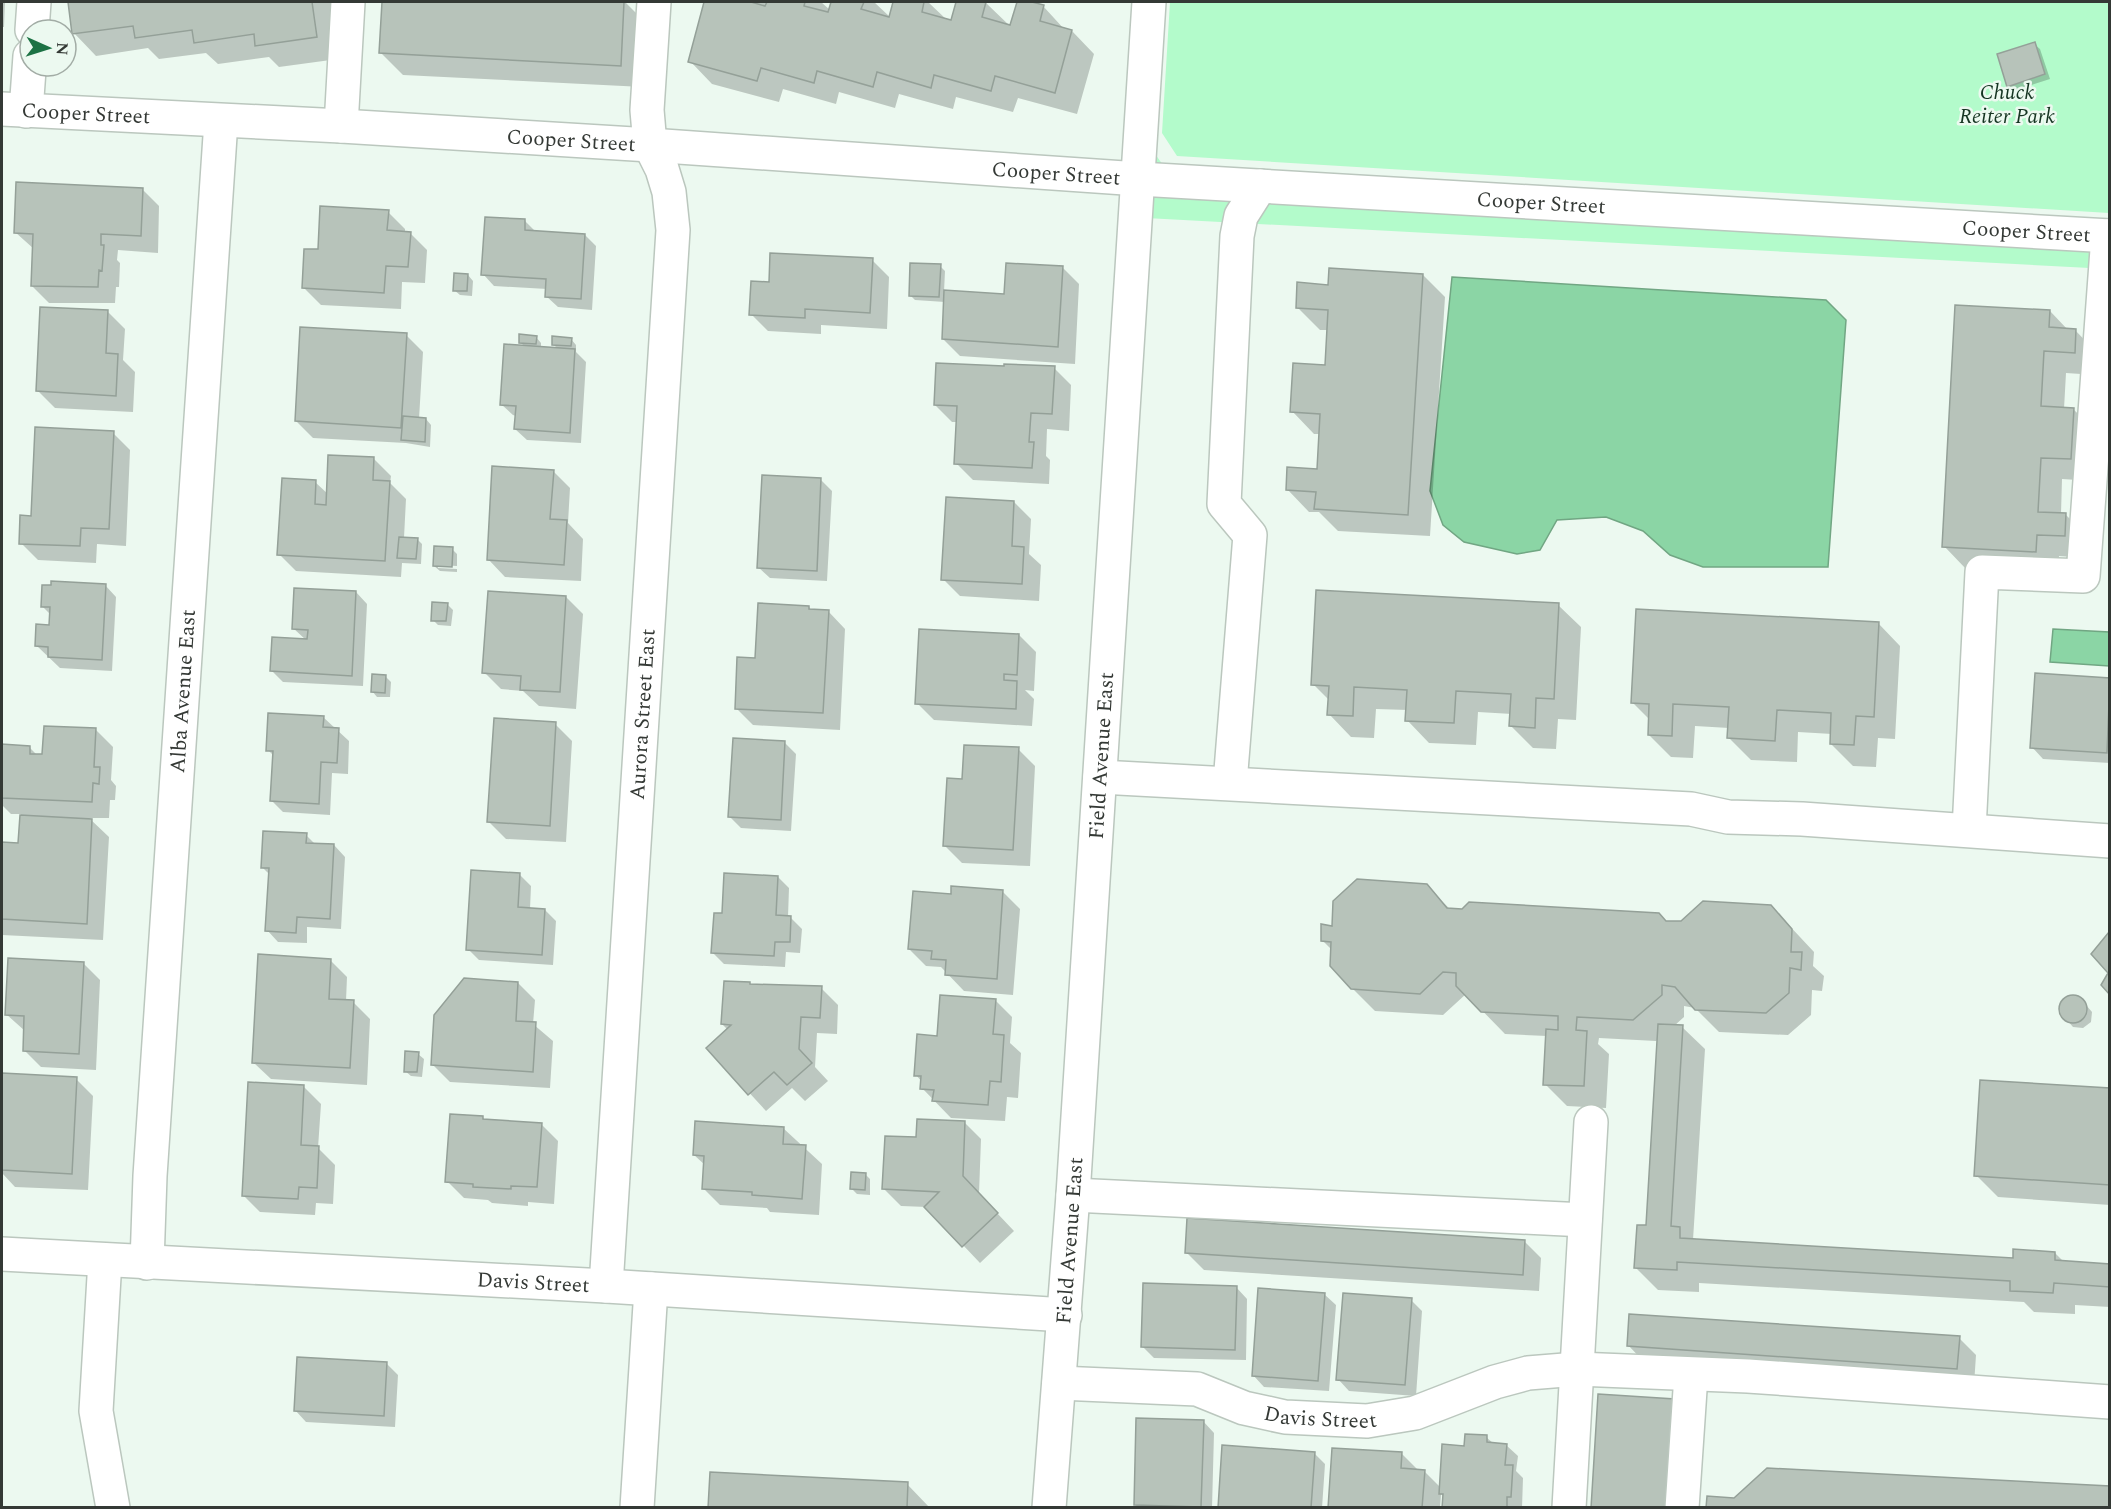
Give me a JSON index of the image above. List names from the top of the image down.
{
  "streets": {
    "street": [
      "Cooper Street",
      "Alba Avenue East",
      "Aurora Street East",
      "Field Avenue East",
      "Davis Street"
    ]
  },
  "crossings": [
    ["Cooper Street", "Alba Avenue East"],
    ["Cooper Street", "Aurora Street East"],
    ["Cooper Street", "Field Avenue East"],
    ["Alba Avenue East", "Davis Street"],
    ["Aurora Street East", "Davis Street"],
    ["Field Avenue East", "Davis Street"]
  ],
  "parks": ["Chuck Reiter Park"],
  "north": "right"
}
